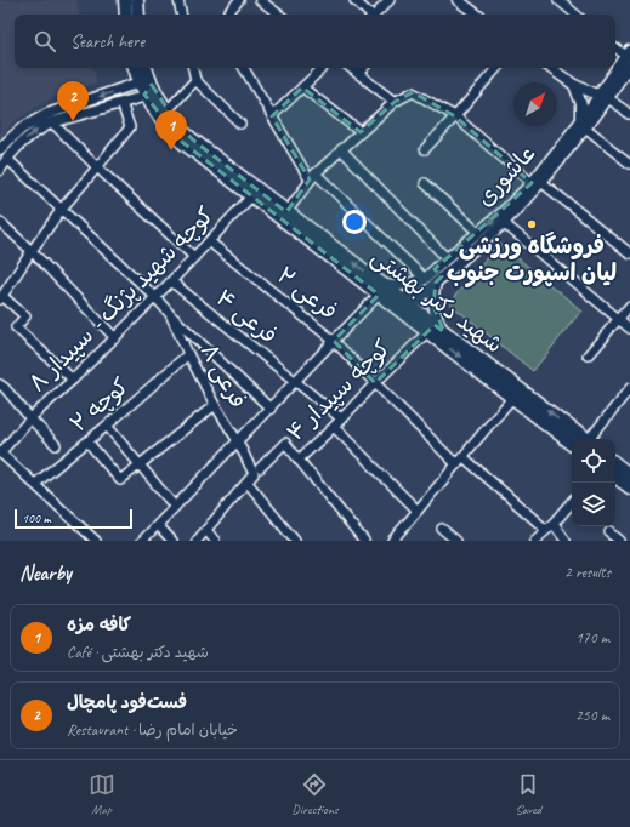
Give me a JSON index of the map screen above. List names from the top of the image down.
{
  "streets": {
    "main road": ["شهید دکتر بهشتی"],
    "street": [
      "عاشوری",
      "فرعی ۲",
      "کوچه شهید پژنگ - سپیدار ۸",
      "فرعی ۴",
      "فرعی ۸",
      "کوچه سپیدار ۴",
      "کوچه ۲"
    ]
  },
  "crossings": [
    ["عاشوری", "شهید دکتر بهشتی"],
    ["فرعی ۲", "کوچه شهید پژنگ - سپیدار ۸"],
    ["فرعی ۲", "کوچه سپیدار ۴"],
    ["کوچه شهید پژنگ - سپیدار ۸", "شهید دکتر بهشتی"],
    ["کوچه شهید پژنگ - سپیدار ۸", "فرعی ۴"],
    ["کوچه شهید پژنگ - سپیدار ۸", "فرعی ۸"],
    ["شهید دکتر بهشتی", "کوچه سپیدار ۴"],
    ["فرعی ۴", "کوچه سپیدار ۴"],
    ["فرعی ۸", "کوچه سپیدار ۴"],
    ["فرعی ۸", "کوچه ۲"]
  ],
  "places": ["فروشگاه ورزشی لیان اسپورت جنوب"],
  "scale_bar": "100 m",
  "north": "top right",
  "page": {
    "search": "Search here",
    "pins": ["2", "1"],
    "scale": "100 m",
    "heading": ["Nearby", "2 results"],
    "list": [
      {
        "mark": "1",
        "name": "کافه مزه",
        "note": "Café · شهید دکتر بهشتی",
        "value": "170 m"
      },
      {
        "mark": "2",
        "name": "فست‌فود پامچال",
        "note": "Restaurant · خیابان امام رضا",
        "value": "250 m"
      }
    ],
    "nav": ["Map", "Directions", "Saved"]
  }
}
